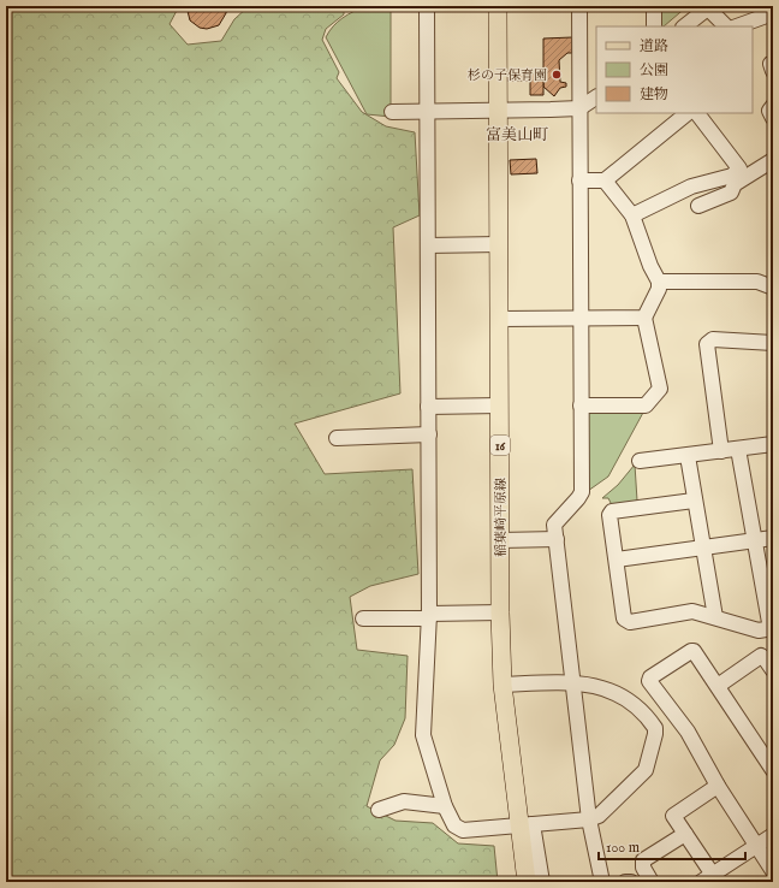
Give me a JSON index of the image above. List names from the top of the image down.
{
  "streets": {
    "main road": ["16", "稲葉崎平原線"]
  },
  "districts": ["富美山町"],
  "places": ["杉の子保育園"],
  "legend": ["道路", "公園", "建物"],
  "scale_bar": "100 m"
}
